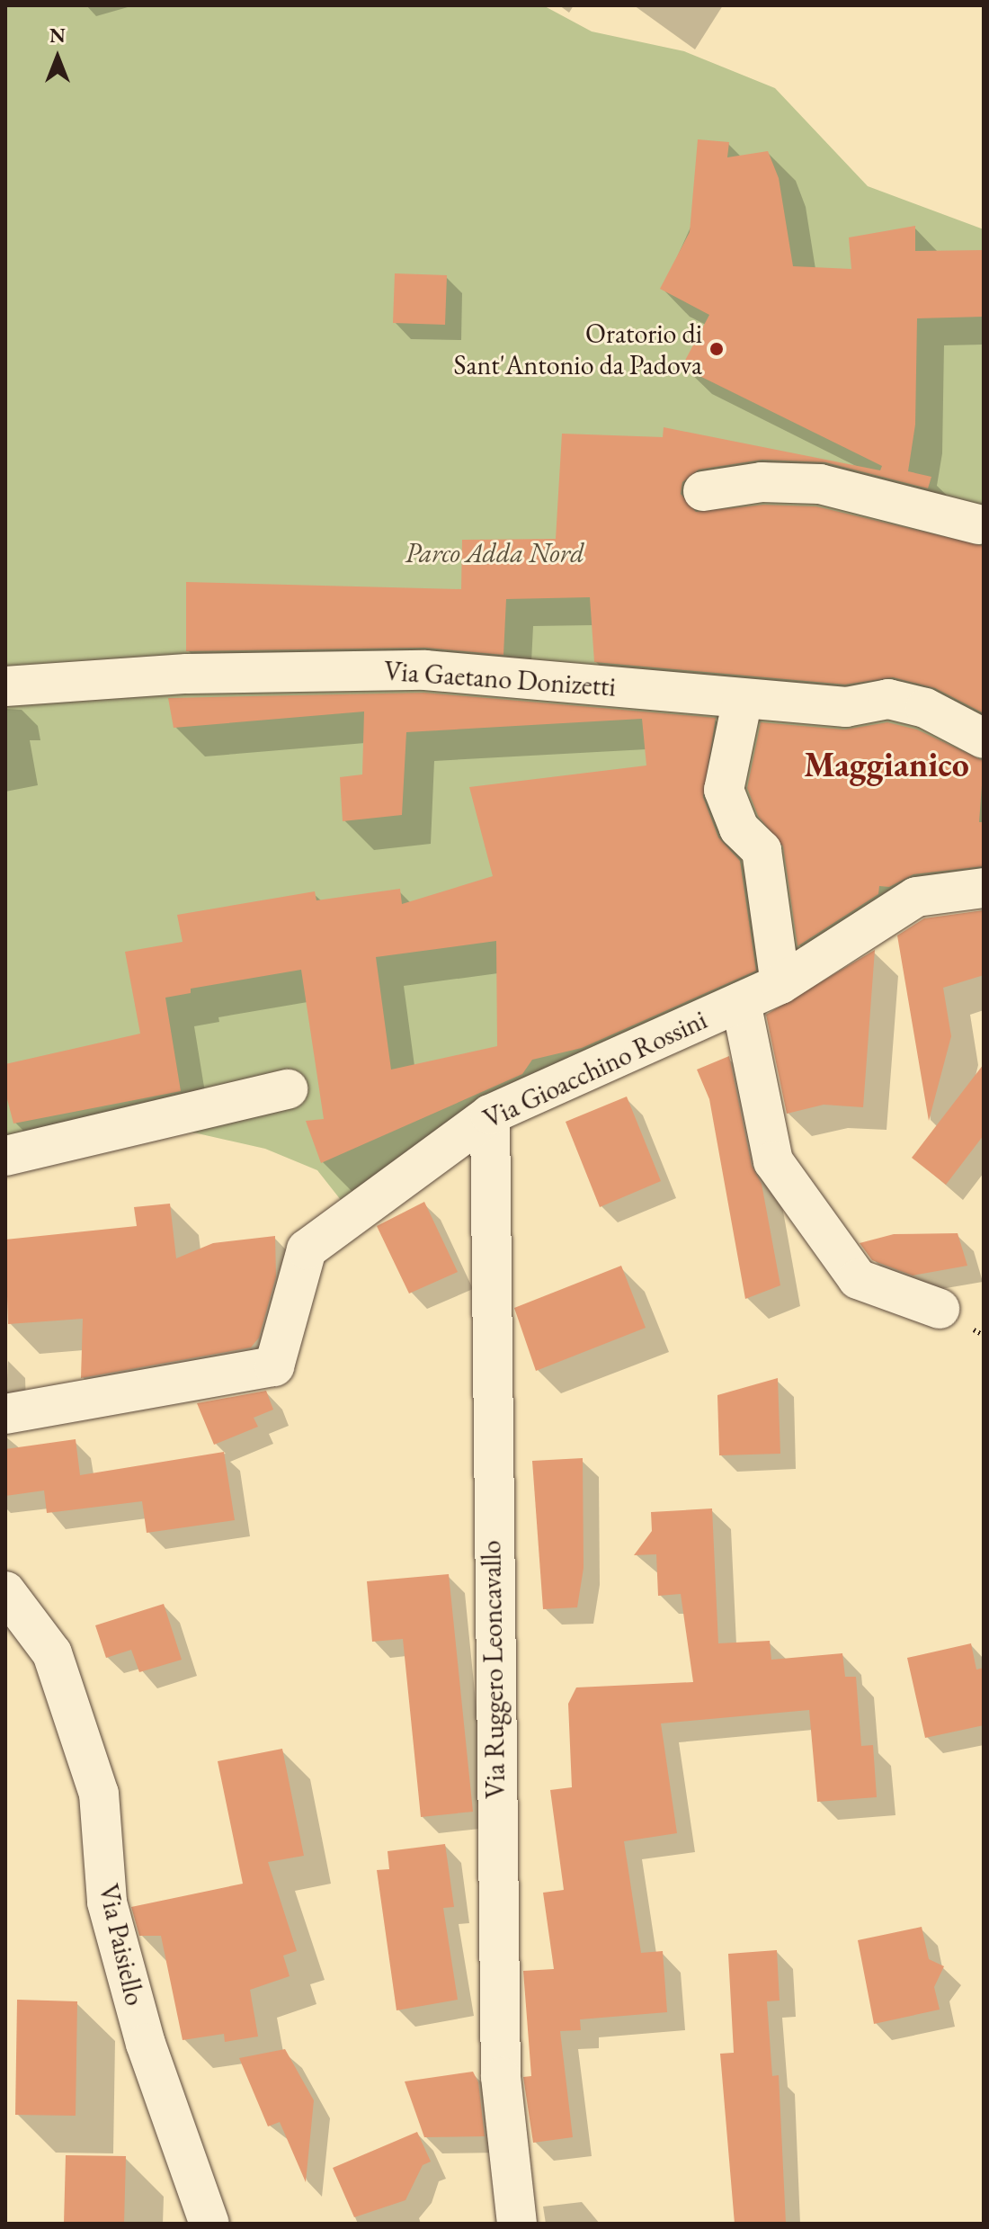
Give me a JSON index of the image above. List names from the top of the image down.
{
  "streets": {
    "street": [
      "Via Gaetano Donizetti",
      "Via Gioacchino Rossini",
      "Via Ruggero Leoncavallo",
      "Via Paisiello"
    ]
  },
  "crossings": [
    ["Via Gioacchino Rossini", "Via Ruggero Leoncavallo"]
  ],
  "districts": ["Maggianico"],
  "parks": ["Parco Adda Nord"],
  "places": ["Oratorio di Sant'Antonio da Padova"],
  "north": "top"
}
